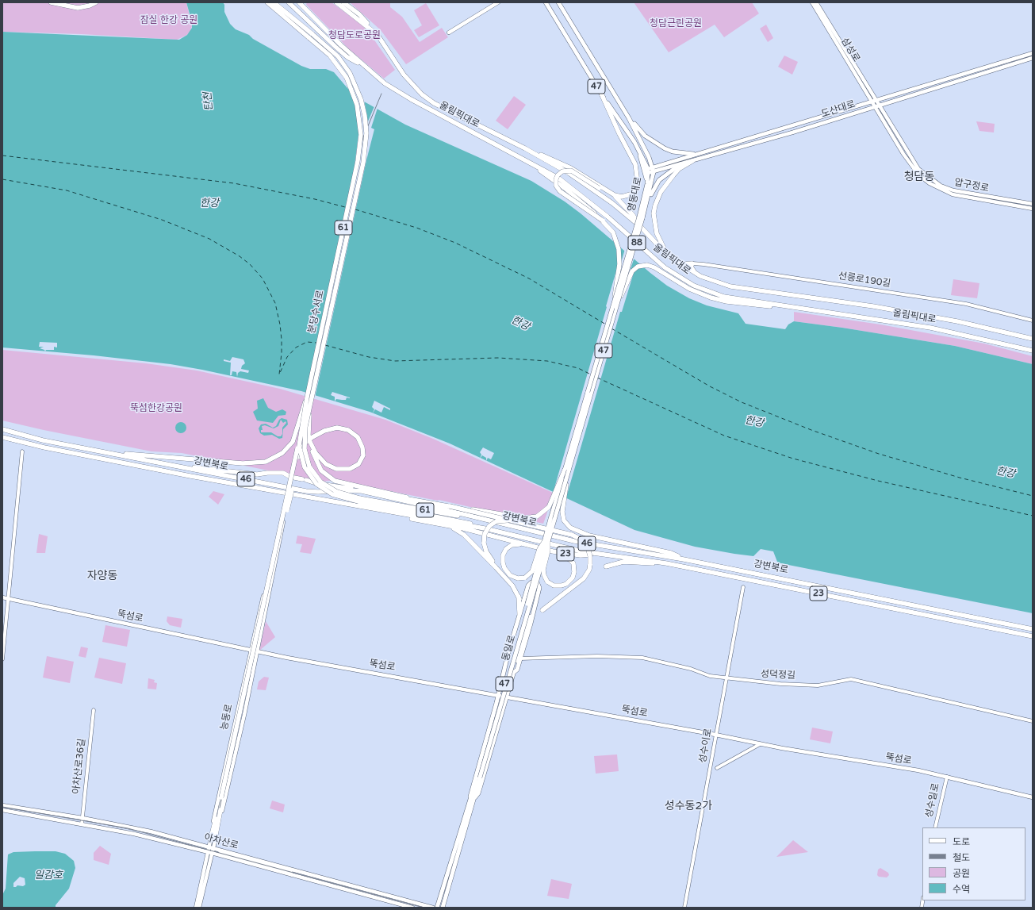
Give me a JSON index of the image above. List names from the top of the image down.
{
  "streets": {
    "highway": [
      "올림픽대로",
      "61",
      "88",
      "분당수서로",
      "강변북로",
      "46",
      "23"
    ],
    "main road": [
      "삼성로",
      "47",
      "도산대로",
      "압구정로",
      "영동대로",
      "뚝섬로",
      "동일로",
      "능동로",
      "아차산로"
    ],
    "street": [
      "선릉로190길",
      "성덕정길",
      "성수이로",
      "아차산로36길",
      "성수일로"
    ]
  },
  "crossings": [
    ["삼성로", "도산대로"],
    ["삼성로", "압구정로"],
    ["도산대로", "압구정로"],
    ["도산대로", "영동대로"],
    ["영동대로", "동일로"],
    ["분당수서로", "강변북로"],
    ["강변북로", "23"],
    ["23", "동일로"],
    ["뚝섬로", "동일로"],
    ["뚝섬로", "능동로"],
    ["뚝섬로", "성수이로"],
    ["뚝섬로", "성수일로"],
    ["동일로", "성덕정길"],
    ["성덕정길", "성수이로"],
    ["능동로", "아차산로"],
    ["아차산로36길", "아차산로"]
  ],
  "districts": ["청담동", "자양동", "성수동2가"],
  "water": ["탄천", "한강", "일감호"],
  "parks": [
    "잠실 한강 공원",
    "청담근린공원",
    "청담도로공원",
    "뚝섬한강공원"
  ],
  "legend": [
    "도로",
    "철도",
    "공원",
    "수역"
  ]
}
